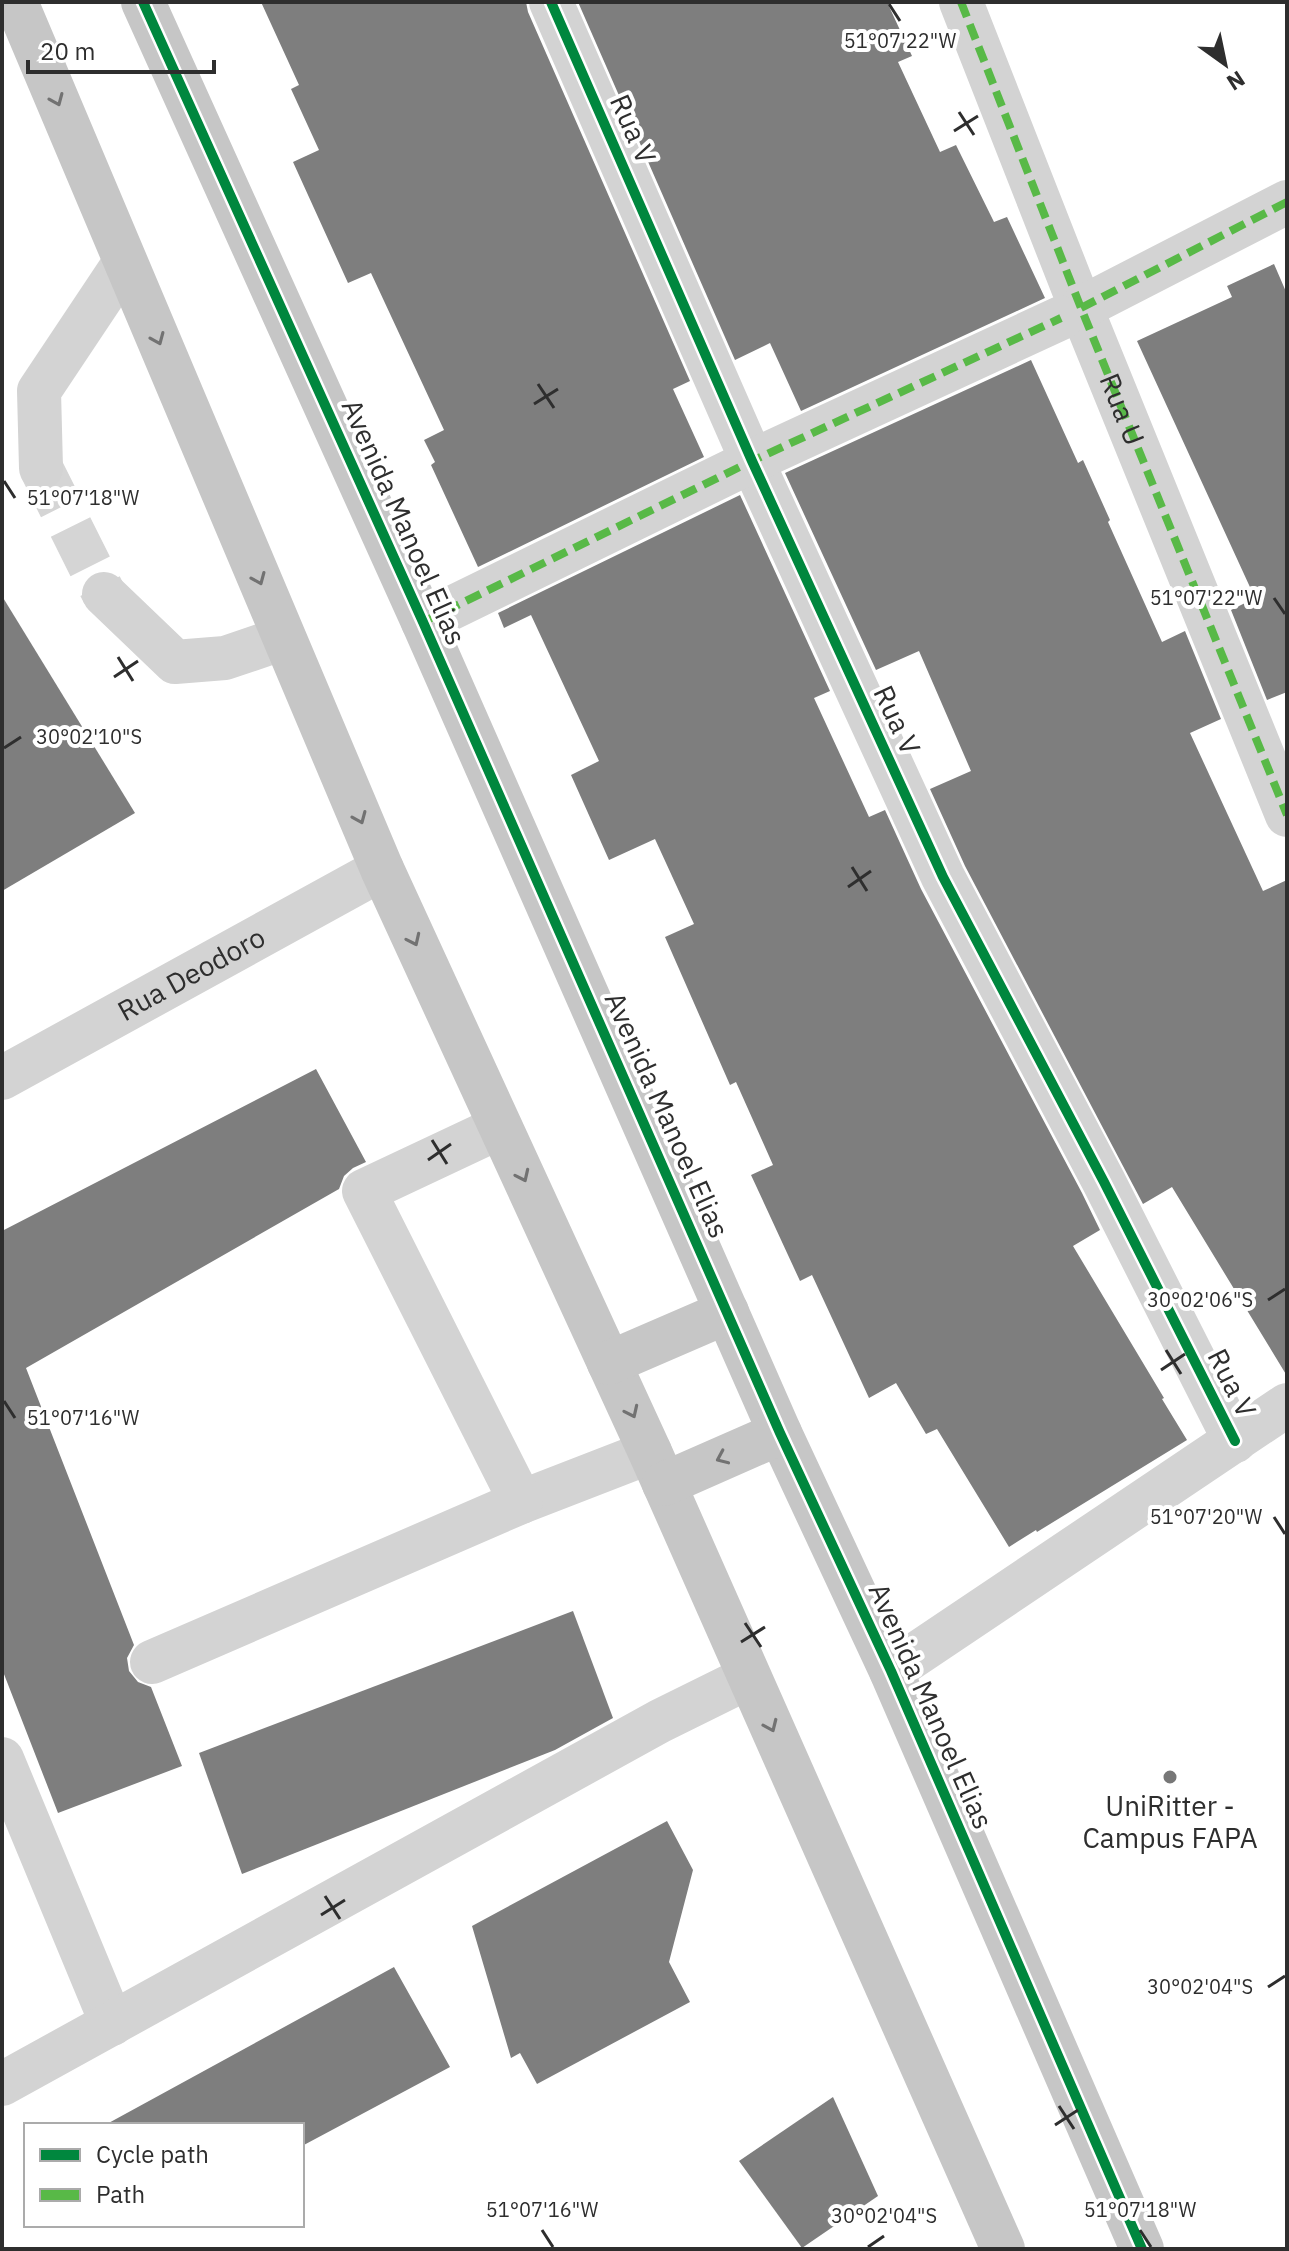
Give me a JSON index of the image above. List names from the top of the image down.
{
  "streets": {
    "main road": ["Avenida Manoel Elias"],
    "street": ["Rua V", "Rua U", "Rua Deodoro"]
  },
  "places": ["UniRitter - Campus FAPA"],
  "legend": ["Cycle path", "Path"],
  "scale_bar": "20 m",
  "north": "bottom right",
  "coordinates": [
    "51°07'22\"W",
    "51°07'18\"W",
    "30°02'10\"S",
    "30°02'06\"S",
    "51°07'16\"W",
    "51°07'20\"W",
    "30°02'04\"S"
  ]
}
